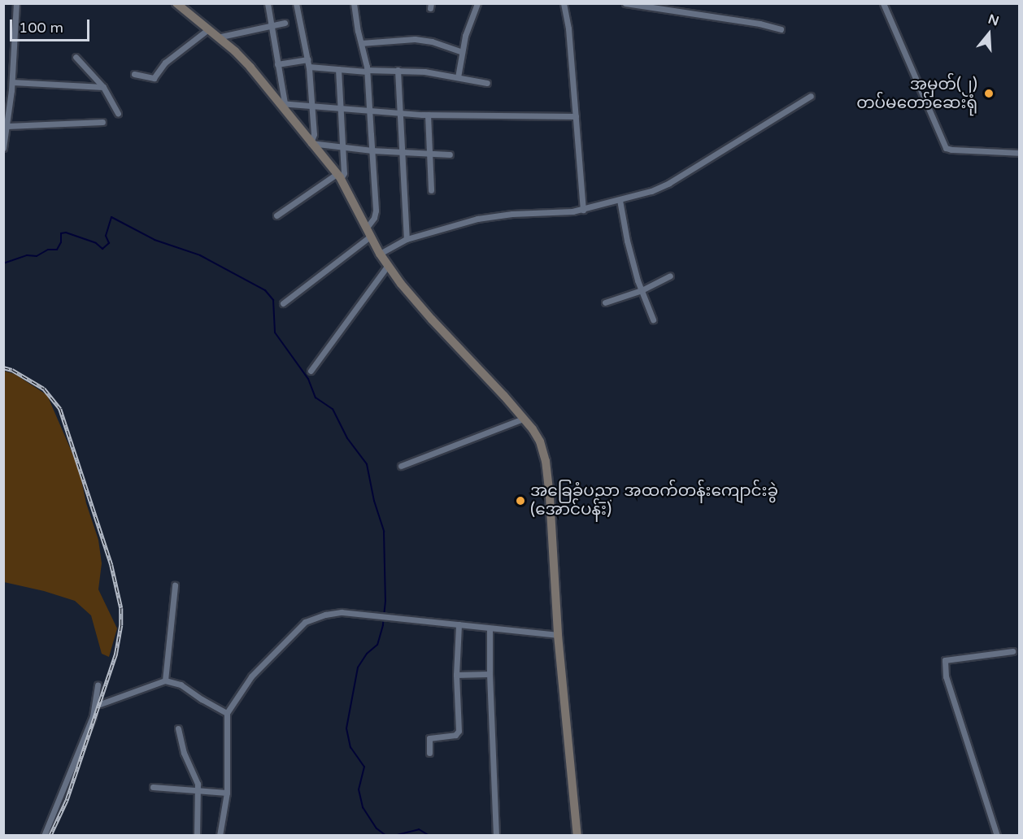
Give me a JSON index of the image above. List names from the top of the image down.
{
  "places": ["အမှတ်(၂) တပ်မတော်ဆေးရုံ", "အခြေခံပညာ အထက်တန်းကျောင်းခွဲ (အောင်ပန်း)"],
  "scale_bar": "100 m",
  "north": "top"
}
